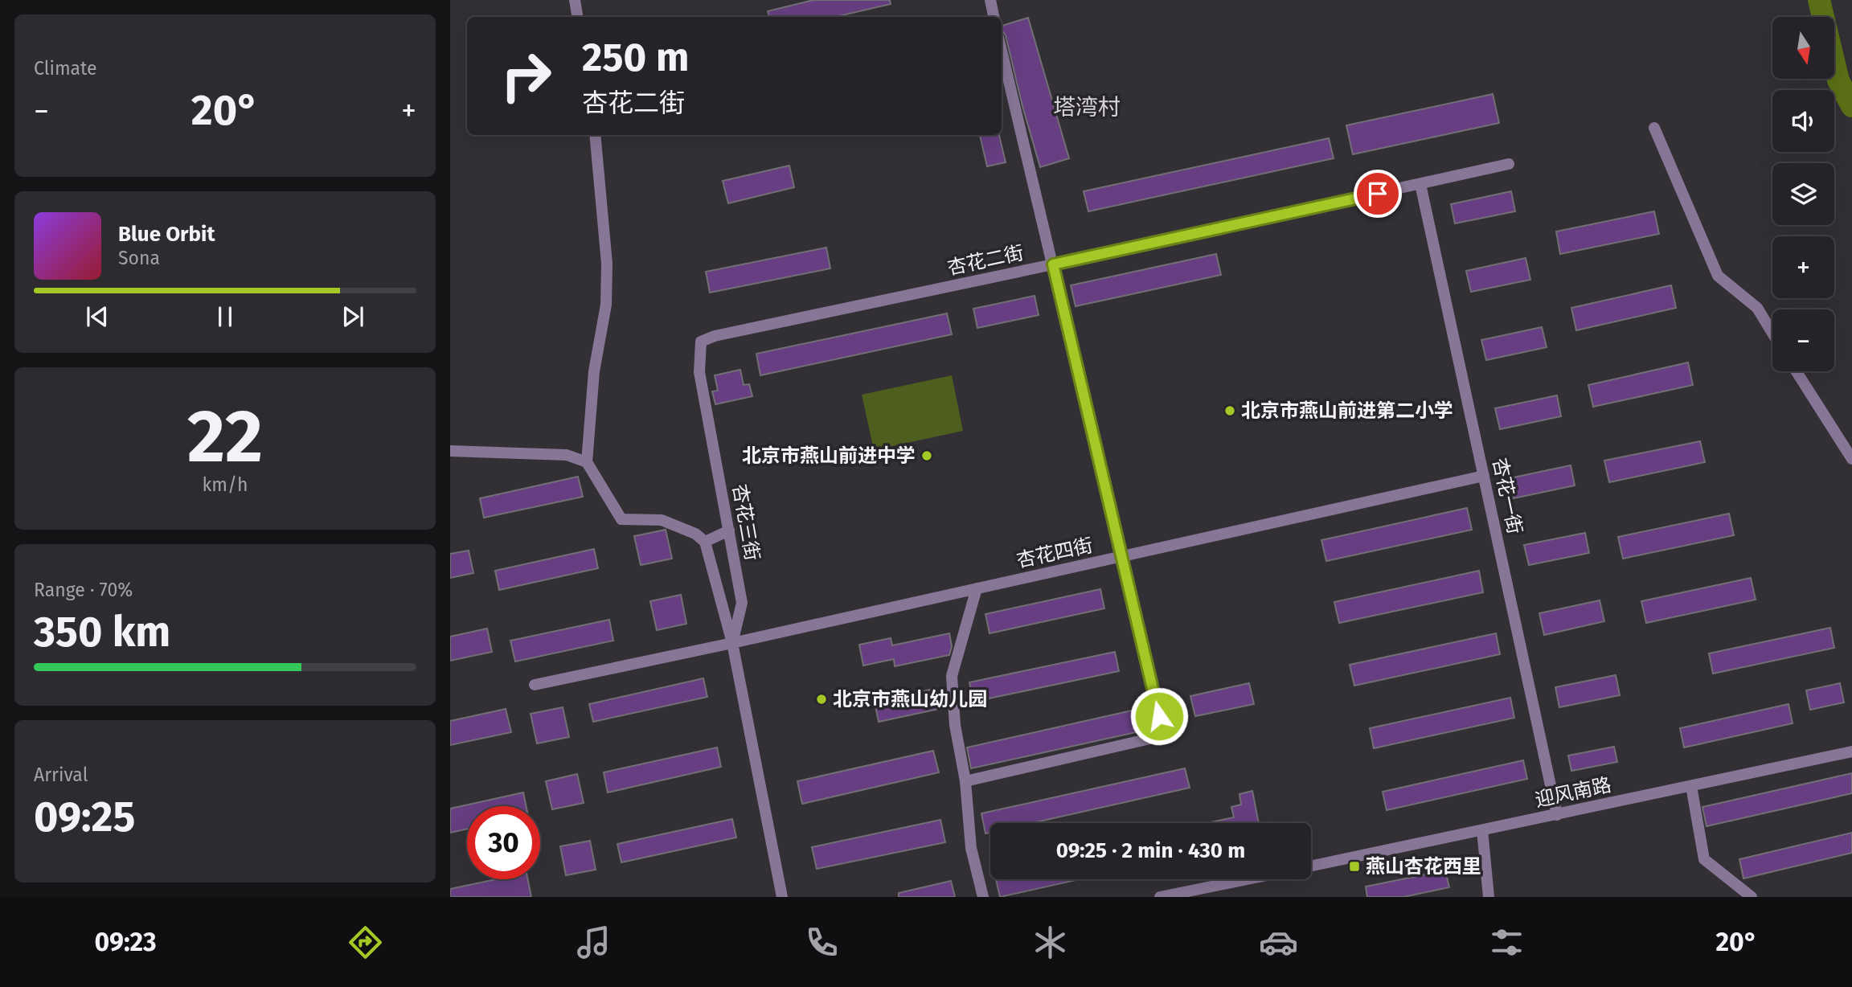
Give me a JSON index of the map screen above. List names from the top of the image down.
{
  "streets": {
    "street": [
      "杏花二街",
      "杏花一街",
      "杏花三街",
      "杏花四街",
      "迎风南路"
    ]
  },
  "crossings": [
    ["杏花二街", "杏花一街"],
    ["杏花二街", "杏花三街"],
    ["杏花一街", "杏花四街"],
    ["杏花一街", "迎风南路"],
    ["杏花三街", "杏花四街"]
  ],
  "districts": ["塔湾村"],
  "places": {
    "other": ["北京市燕山前进第二小学", "北京市燕山前进中学", "北京市燕山幼儿园"],
    "transit": ["燕山杏花西里"]
  },
  "north": "bottom",
  "page": {
    "tile": [
      "Climate",
      ["22", "km/h"],
      ["Range · 70%", "350 km"],
      ["Arrival", "09:25"]
    ],
    "map_buttons": ["+", "−"],
    "turn": ["250 m", "杏花二街"],
    "heat": ["−", "20°", "+"],
    "song": ["Blue Orbit", "Sona"],
    "limit": "30",
    "trip": "09:25 · 2 min · 430 m",
    "tabs": ["09:23", "20°"]
  }
}
